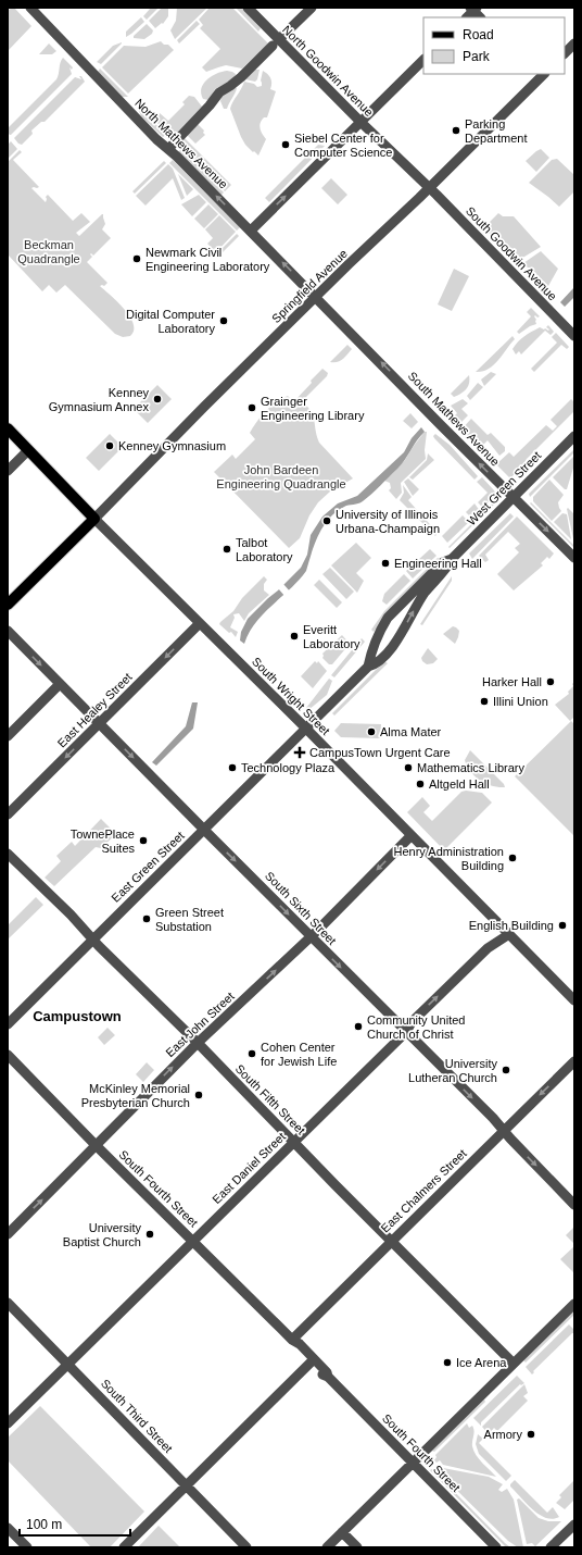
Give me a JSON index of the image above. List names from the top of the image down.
{
  "streets": {
    "main road": ["South Wright Street"],
    "street": [
      "North Goodwin Avenue",
      "North Mathews Avenue",
      "South Goodwin Avenue",
      "Springfield Avenue",
      "South Mathews Avenue",
      "West Green Street",
      "East Healey Street",
      "East Green Street",
      "South Sixth Street",
      "East John Street",
      "South Fifth Street",
      "East Daniel Street",
      "South Fourth Street",
      "East Chalmers Street",
      "South Third Street"
    ]
  },
  "crossings": [
    ["North Goodwin Avenue", "South Goodwin Avenue"],
    ["North Goodwin Avenue", "Springfield Avenue"],
    ["North Mathews Avenue", "Springfield Avenue"],
    ["North Mathews Avenue", "South Mathews Avenue"],
    ["South Goodwin Avenue", "Springfield Avenue"],
    ["Springfield Avenue", "South Mathews Avenue"],
    ["Springfield Avenue", "South Wright Street"],
    ["South Mathews Avenue", "West Green Street"],
    ["West Green Street", "South Wright Street"],
    ["West Green Street", "East Green Street"],
    ["South Wright Street", "East Healey Street"],
    ["South Wright Street", "East Green Street"],
    ["South Wright Street", "East John Street"],
    ["South Wright Street", "East Daniel Street"],
    ["East Healey Street", "South Sixth Street"],
    ["East Green Street", "South Sixth Street"],
    ["East Green Street", "South Fifth Street"],
    ["South Sixth Street", "East John Street"],
    ["South Sixth Street", "East Daniel Street"],
    ["South Sixth Street", "East Chalmers Street"],
    ["East John Street", "South Fifth Street"],
    ["East John Street", "South Fourth Street"],
    ["South Fifth Street", "East Daniel Street"],
    ["South Fifth Street", "East Chalmers Street"],
    ["East Daniel Street", "South Fourth Street"],
    ["East Daniel Street", "South Third Street"],
    ["South Fourth Street", "East Chalmers Street"]
  ],
  "one_way": ["North Mathews Avenue", "East Healey Street", "South Sixth Street"],
  "districts": ["Campustown"],
  "parks": ["Beckman Quadrangle", "John Bardeen Engineering Quadrangle"],
  "places": {
    "other": [
      "Parking Department",
      "Siebel Center for Computer Science",
      "Newmark Civil Engineering Laboratory",
      "Digital Computer Laboratory",
      "Kenney Gymnasium Annex",
      "Grainger Engineering Library",
      "Kenney Gymnasium",
      "University of Illinois Urbana-Champaign",
      "Talbot Laboratory",
      "Engineering Hall",
      "Everitt Laboratory",
      "Harker Hall",
      "Illini Union",
      "Alma Mater",
      "Technology Plaza",
      "Mathematics Library",
      "Altgeld Hall",
      "TownePlace Suites",
      "Henry Administration Building",
      "Green Street Substation",
      "English Building",
      "Community United Church of Christ",
      "Cohen Center for Jewish Life",
      "University Lutheran Church",
      "McKinley Memorial Presbyterian Church",
      "University Baptist Church",
      "Ice Arena",
      "Armory"
    ],
    "health": ["CampusTown Urgent Care"]
  },
  "legend": ["Road", "Park"],
  "scale_bar": "100 m"
}
